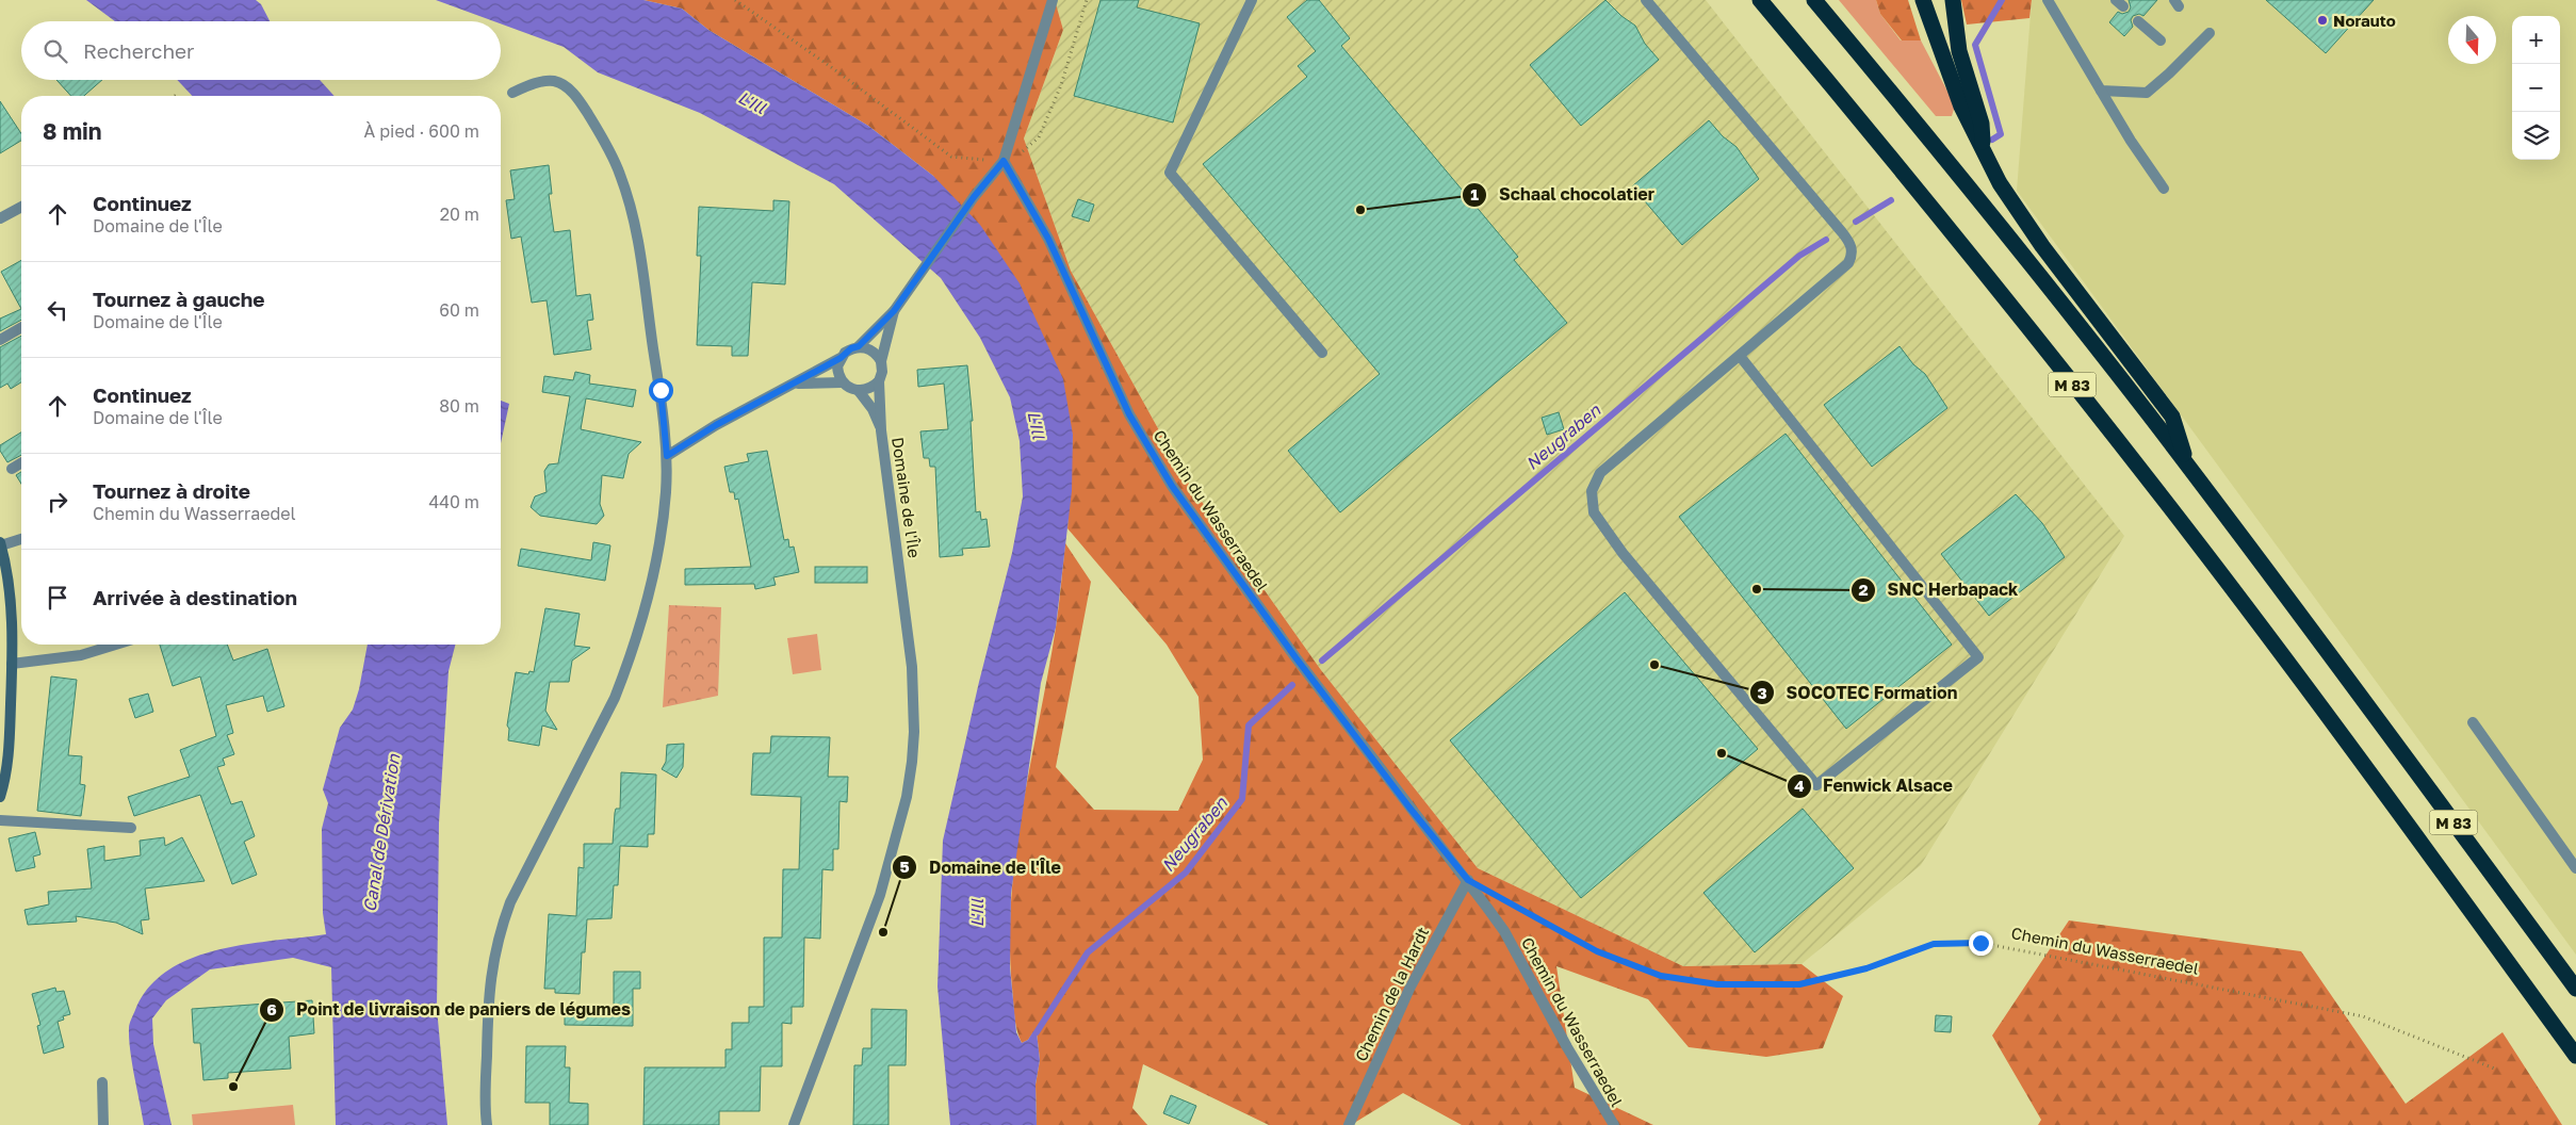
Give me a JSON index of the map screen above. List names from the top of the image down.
{
  "streets": {
    "highway": ["M 83"],
    "street": ["Domaine de l'Île", "Chemin du Wasserraedel", "Chemin de la Hardt"]
  },
  "crossings": [
    ["Domaine de l'Île", "Chemin du Wasserraedel"],
    ["Chemin du Wasserraedel", "Chemin de la Hardt"]
  ],
  "water": ["L'Ill", "Neugraben", "Canal de Dérivation"],
  "places": [
    "Norauto",
    "Schaal chocolatier",
    "SNC Herbapack",
    "SOCOTEC Formation",
    "Fenwick Alsace",
    "Domaine de l'Île",
    "Point de livraison de paniers de légumes"
  ],
  "north": "bottom",
  "page": {
    "map_buttons": ["+", "−"],
    "search": "Rechercher",
    "heading": ["8 min", "À pied · 600 m"],
    "list": [
      ["Continuez", "Domaine de l'Île", "20 m"],
      ["Tournez à gauche", "Domaine de l'Île", "60 m"],
      ["Continuez", "Domaine de l'Île", "80 m"],
      ["Tournez à droite", "Chemin du Wasserraedel", "440 m"],
      "Arrivée à destination"
    ]
  }
}
